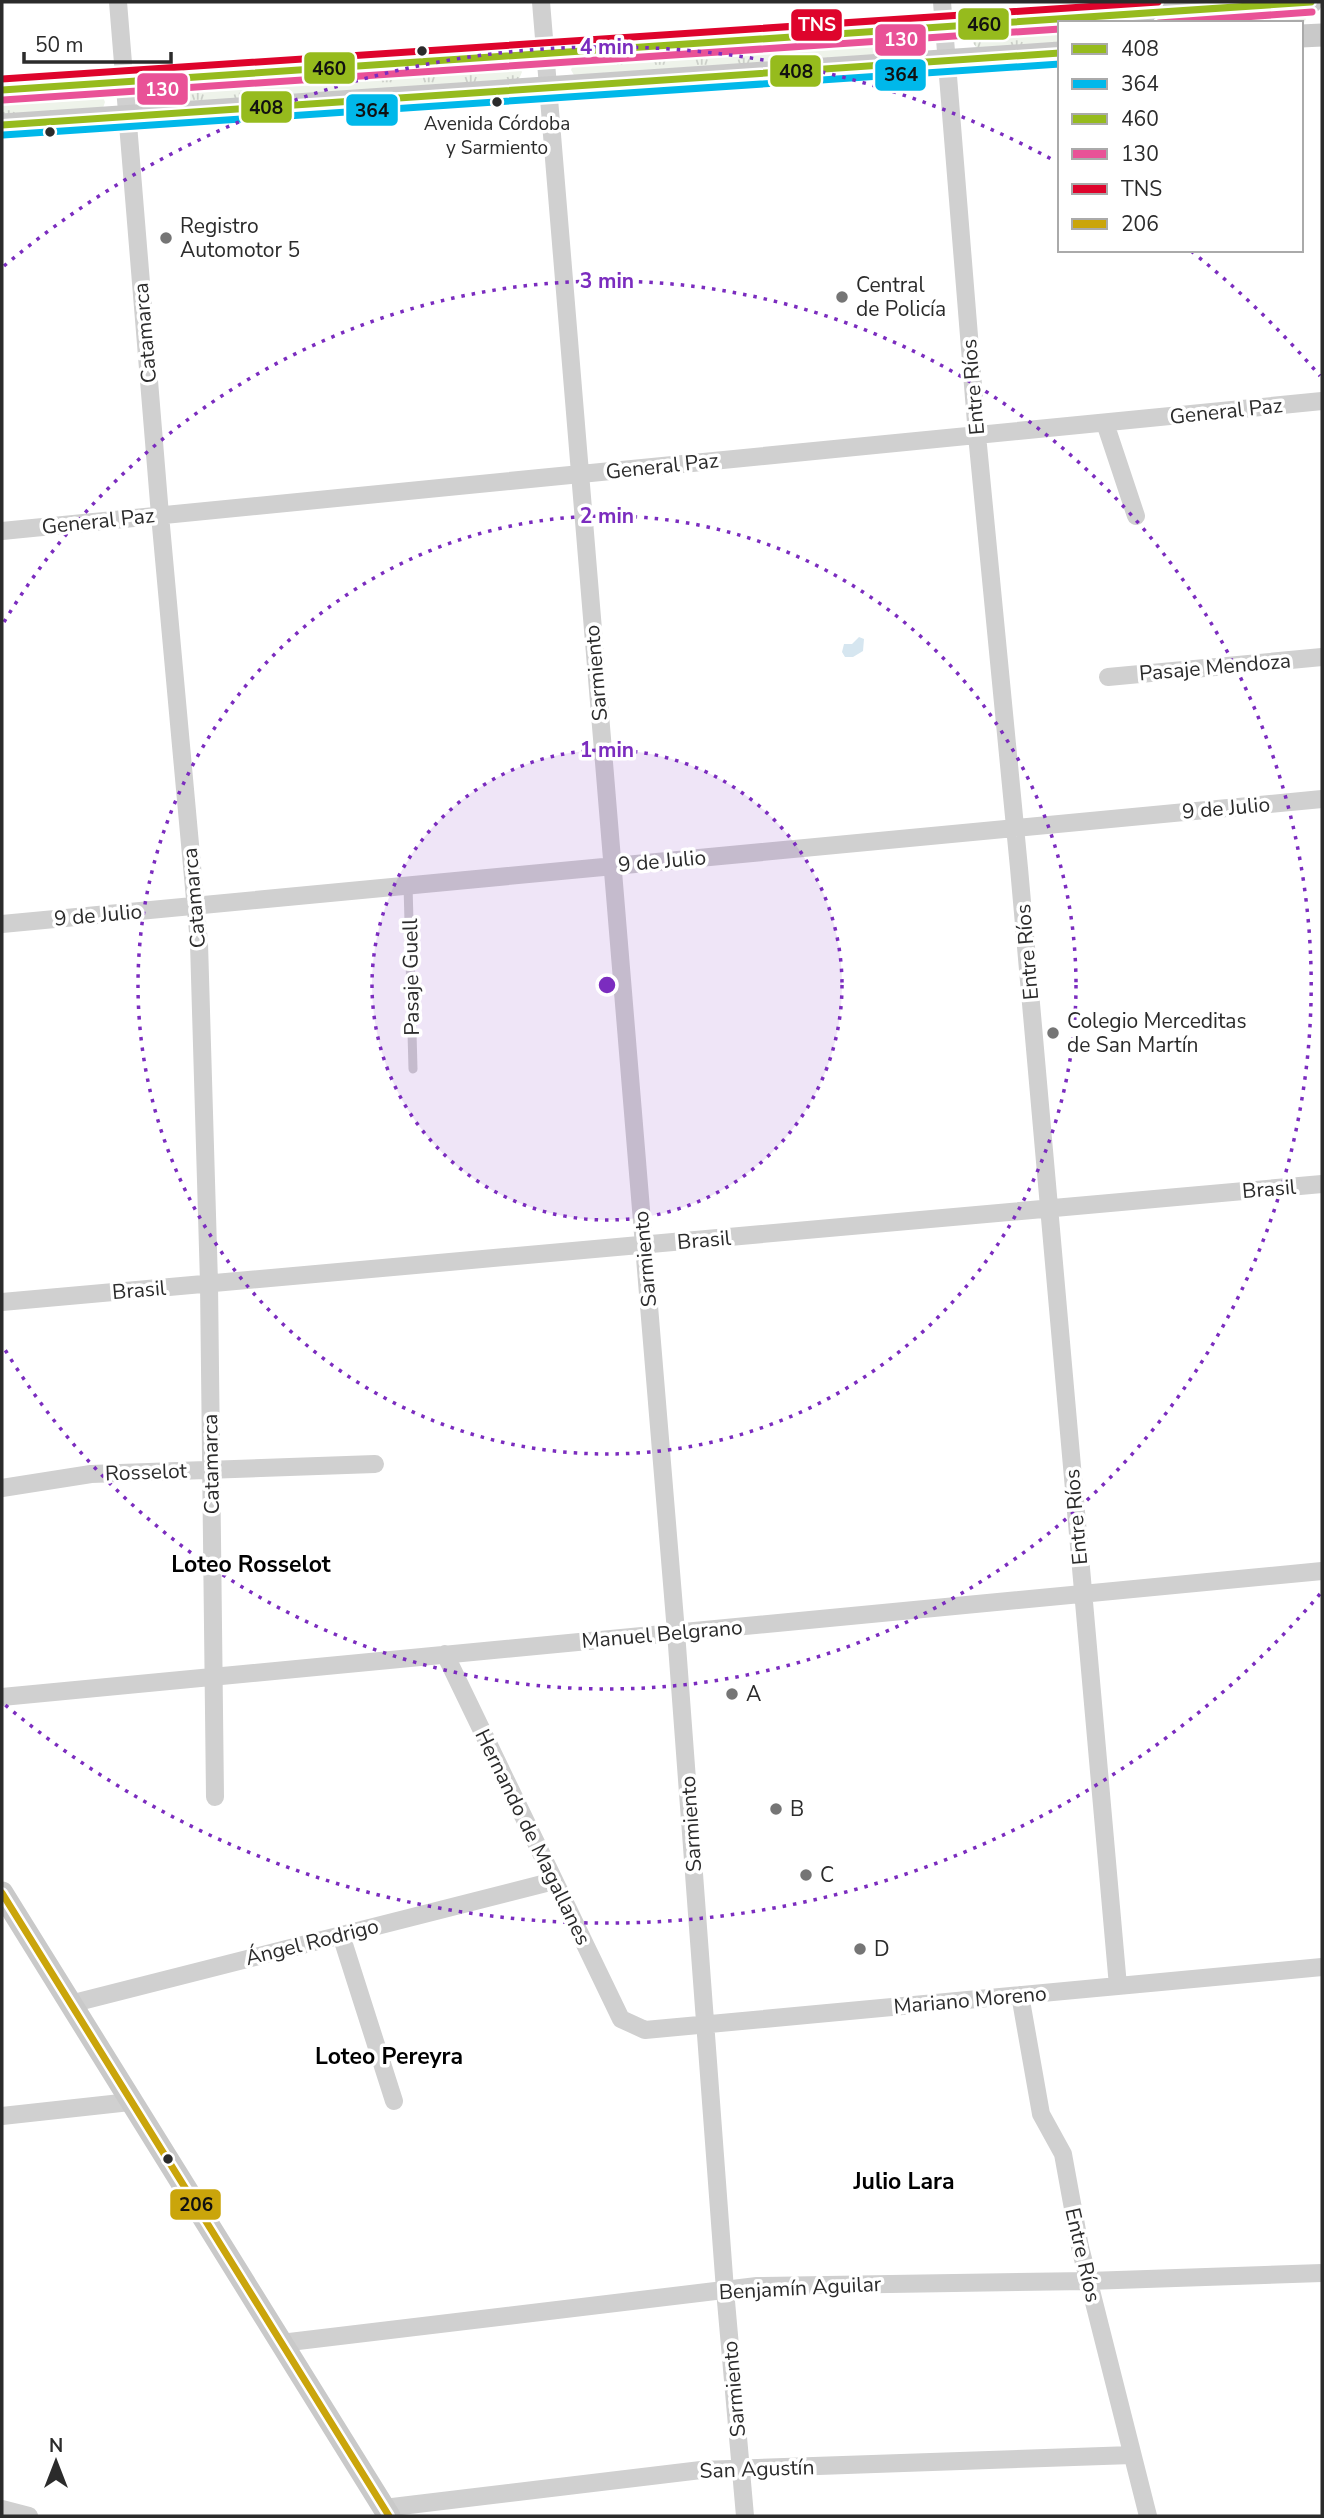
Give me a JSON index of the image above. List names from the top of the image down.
{
  "streets": {
    "street": [
      "Catamarca",
      "Entre Ríos",
      "General Paz",
      "Pasaje Mendoza",
      "Sarmiento",
      "9 de Julio",
      "Brasil",
      "Rosselot",
      "Manuel Belgrano",
      "Hernando de Magallanes",
      "Ángel Rodrigo",
      "Mariano Moreno",
      "Benjamín Aguilar",
      "San Agustín"
    ],
    "lane": ["Pasaje Guell"]
  },
  "crossings": [
    ["Catamarca", "General Paz"],
    ["Catamarca", "9 de Julio"],
    ["Catamarca", "Brasil"],
    ["Catamarca", "Rosselot"],
    ["Catamarca", "Manuel Belgrano"],
    ["Entre Ríos", "General Paz"],
    ["Entre Ríos", "9 de Julio"],
    ["Entre Ríos", "Brasil"],
    ["Entre Ríos", "Manuel Belgrano"],
    ["Entre Ríos", "Mariano Moreno"],
    ["Entre Ríos", "Benjamín Aguilar"],
    ["Entre Ríos", "San Agustín"],
    ["General Paz", "Sarmiento"],
    ["Sarmiento", "9 de Julio"],
    ["Sarmiento", "Brasil"],
    ["Sarmiento", "Manuel Belgrano"],
    ["Sarmiento", "Mariano Moreno"],
    ["Sarmiento", "Benjamín Aguilar"],
    ["Sarmiento", "San Agustín"],
    ["9 de Julio", "Pasaje Guell"],
    ["Manuel Belgrano", "Hernando de Magallanes"],
    ["Hernando de Magallanes", "Ángel Rodrigo"],
    ["Hernando de Magallanes", "Mariano Moreno"]
  ],
  "districts": ["Loteo Rosselot", "Loteo Pereyra", "Julio Lara"],
  "places": [
    "Avenida Córdoba y Sarmiento",
    "Registro Automotor 5",
    "Central de Policía",
    "Colegio Merceditas de San Martín",
    "A",
    "B",
    "C",
    "D"
  ],
  "lines": [
    "transit line 460",
    "transit line TNS",
    "transit line 130",
    "transit line 408",
    "transit line 364",
    "transit line 206"
  ],
  "legend": [
    "408",
    "364",
    "460",
    "130",
    "TNS",
    "206"
  ],
  "scale_bar": "50 m",
  "north": "top",
  "rings": [
    "4 min",
    "3 min",
    "2 min",
    "1 min"
  ]
}
